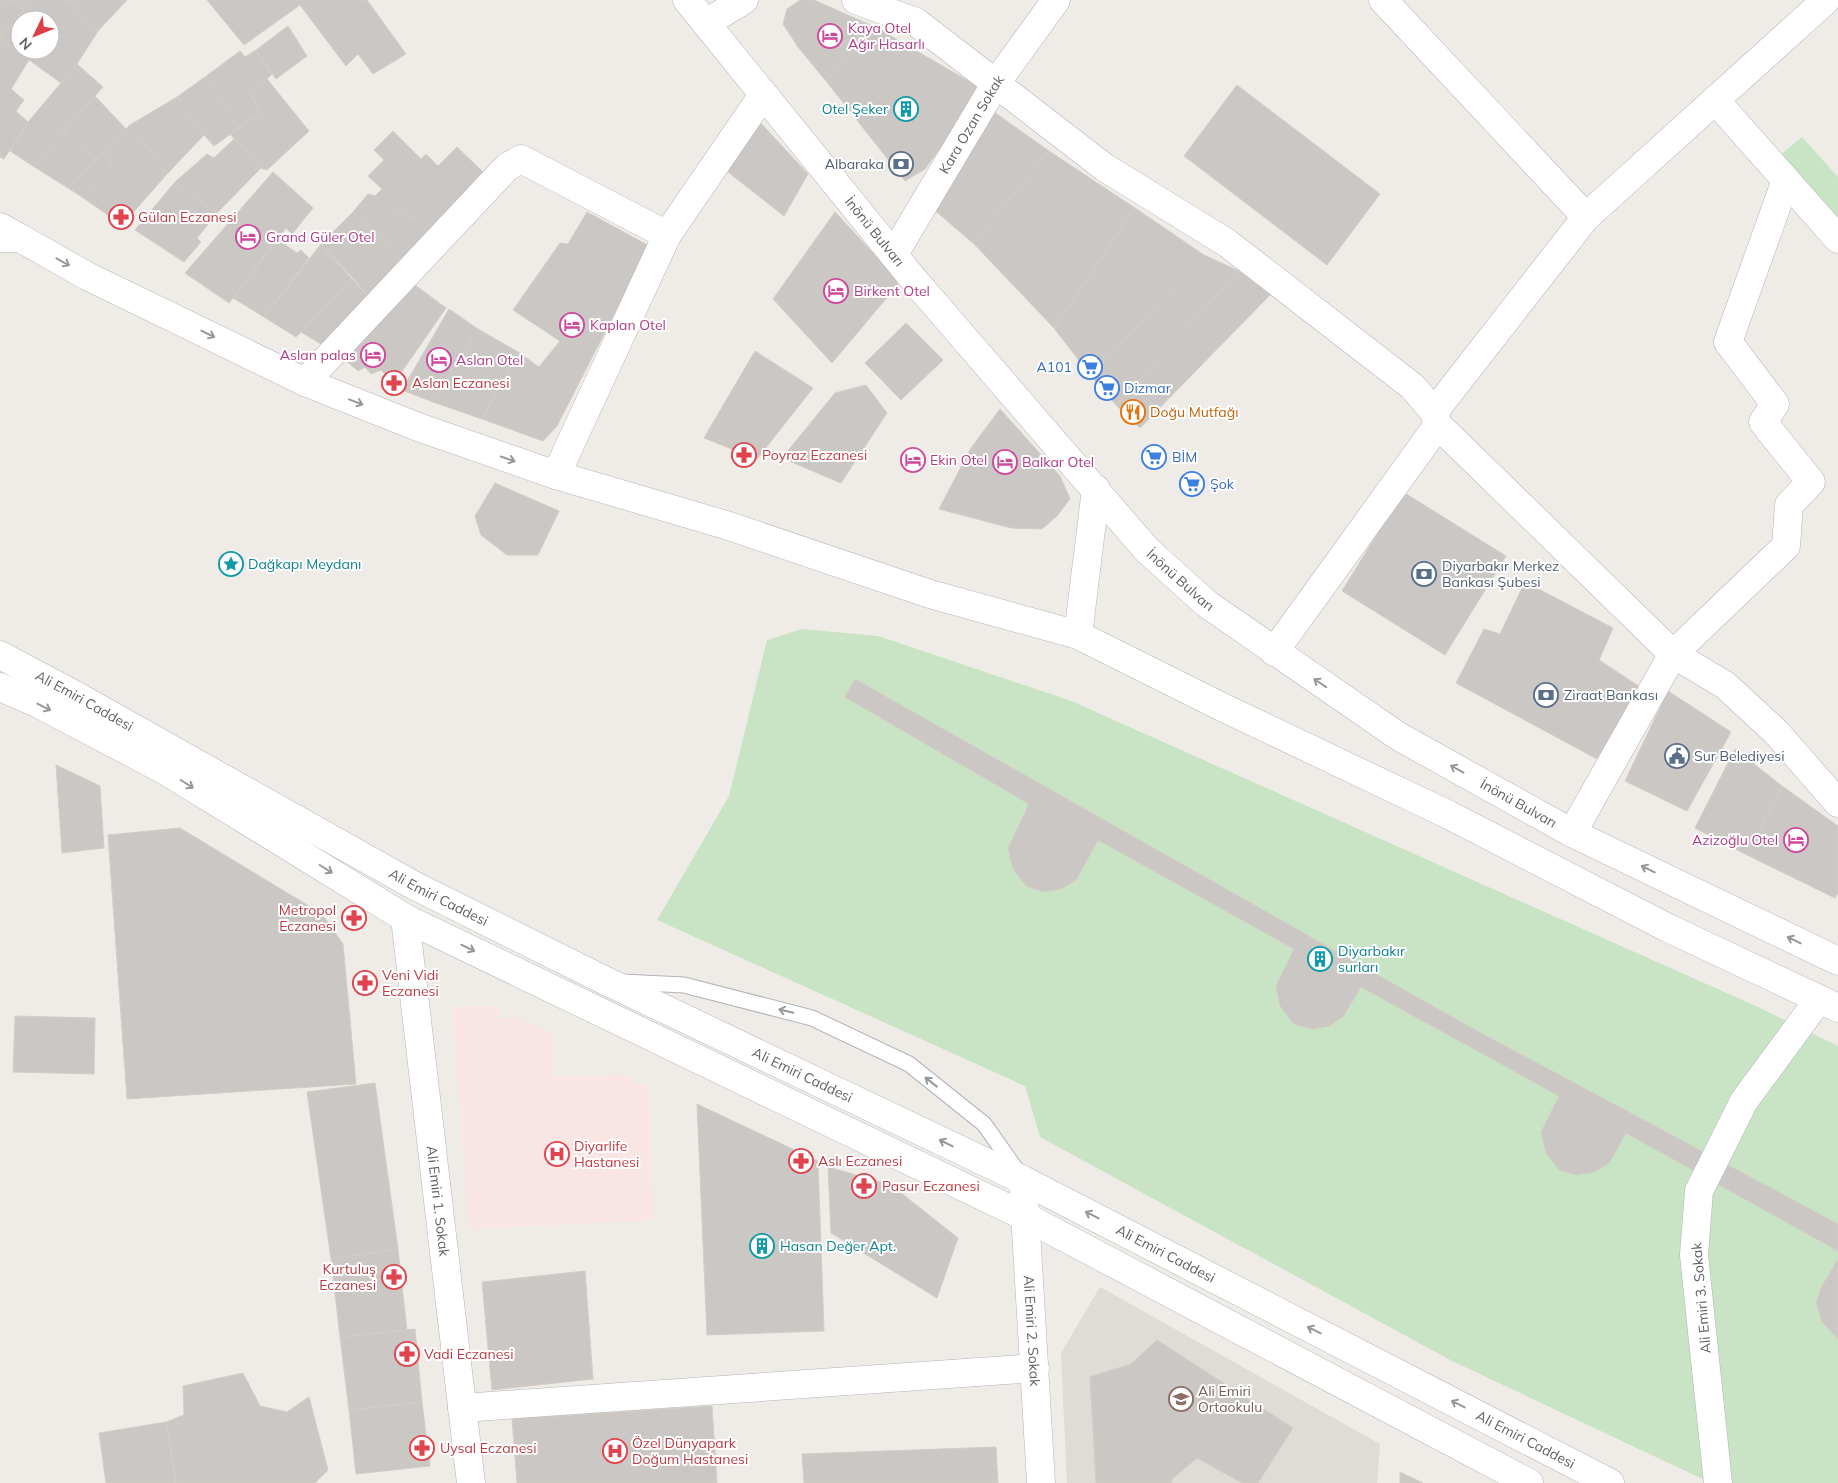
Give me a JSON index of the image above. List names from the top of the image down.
{
  "streets": {
    "main road": [
      "Kara Ozan Sokak",
      "İnönü Bulvarı",
      "Ali Emiri Caddesi",
      "Ali Emiri 1. Sokak",
      "Ali Emiri 3. Sokak",
      "Ali Emiri 2. Sokak"
    ]
  },
  "crossings": [
    ["Kara Ozan Sokak", "İnönü Bulvarı"],
    ["Ali Emiri Caddesi", "Ali Emiri 2. Sokak"]
  ],
  "places": {
    "hotel": [
      "Kaya Otel Ağır Hasarlı",
      "Grand Güler Otel",
      "Birkent Otel",
      "Kaplan Otel",
      "Aslan palas",
      "Aslan Otel",
      "Ekin Otel",
      "Balkar Otel",
      "Azizoğlu Otel"
    ],
    "building": ["Otel Şeker", "Diyarbakır surları", "Hasan Değer Apt."],
    "bank": ["Albaraka", "Diyarbakır Merkez Bankası Şubesi", "Ziraat Bankası"],
    "pharmacy": [
      "Gülan Eczanesi",
      "Aslan Eczanesi",
      "Poyraz Eczanesi",
      "Metropol Eczanesi",
      "Veni Vidi Eczanesi",
      "Aslı Eczanesi",
      "Pasur Eczanesi",
      "Kurtuluş Eczanesi",
      "Vadi Eczanesi",
      "Uysal Eczanesi"
    ],
    "supermarket": [
      "A101",
      "Dizmar",
      "BİM",
      "Şok"
    ],
    "restaurant": ["Doğu Mutfağı"],
    "place": ["Dağkapı Meydanı"],
    "public building": ["Sur Belediyesi"],
    "hospital": ["Diyarlife Hastanesi", "Özel Dünyapark Doğum Hastanesi"],
    "school or university": ["Ali Emiri Ortaokulu"]
  },
  "north": "bottom left"
}
